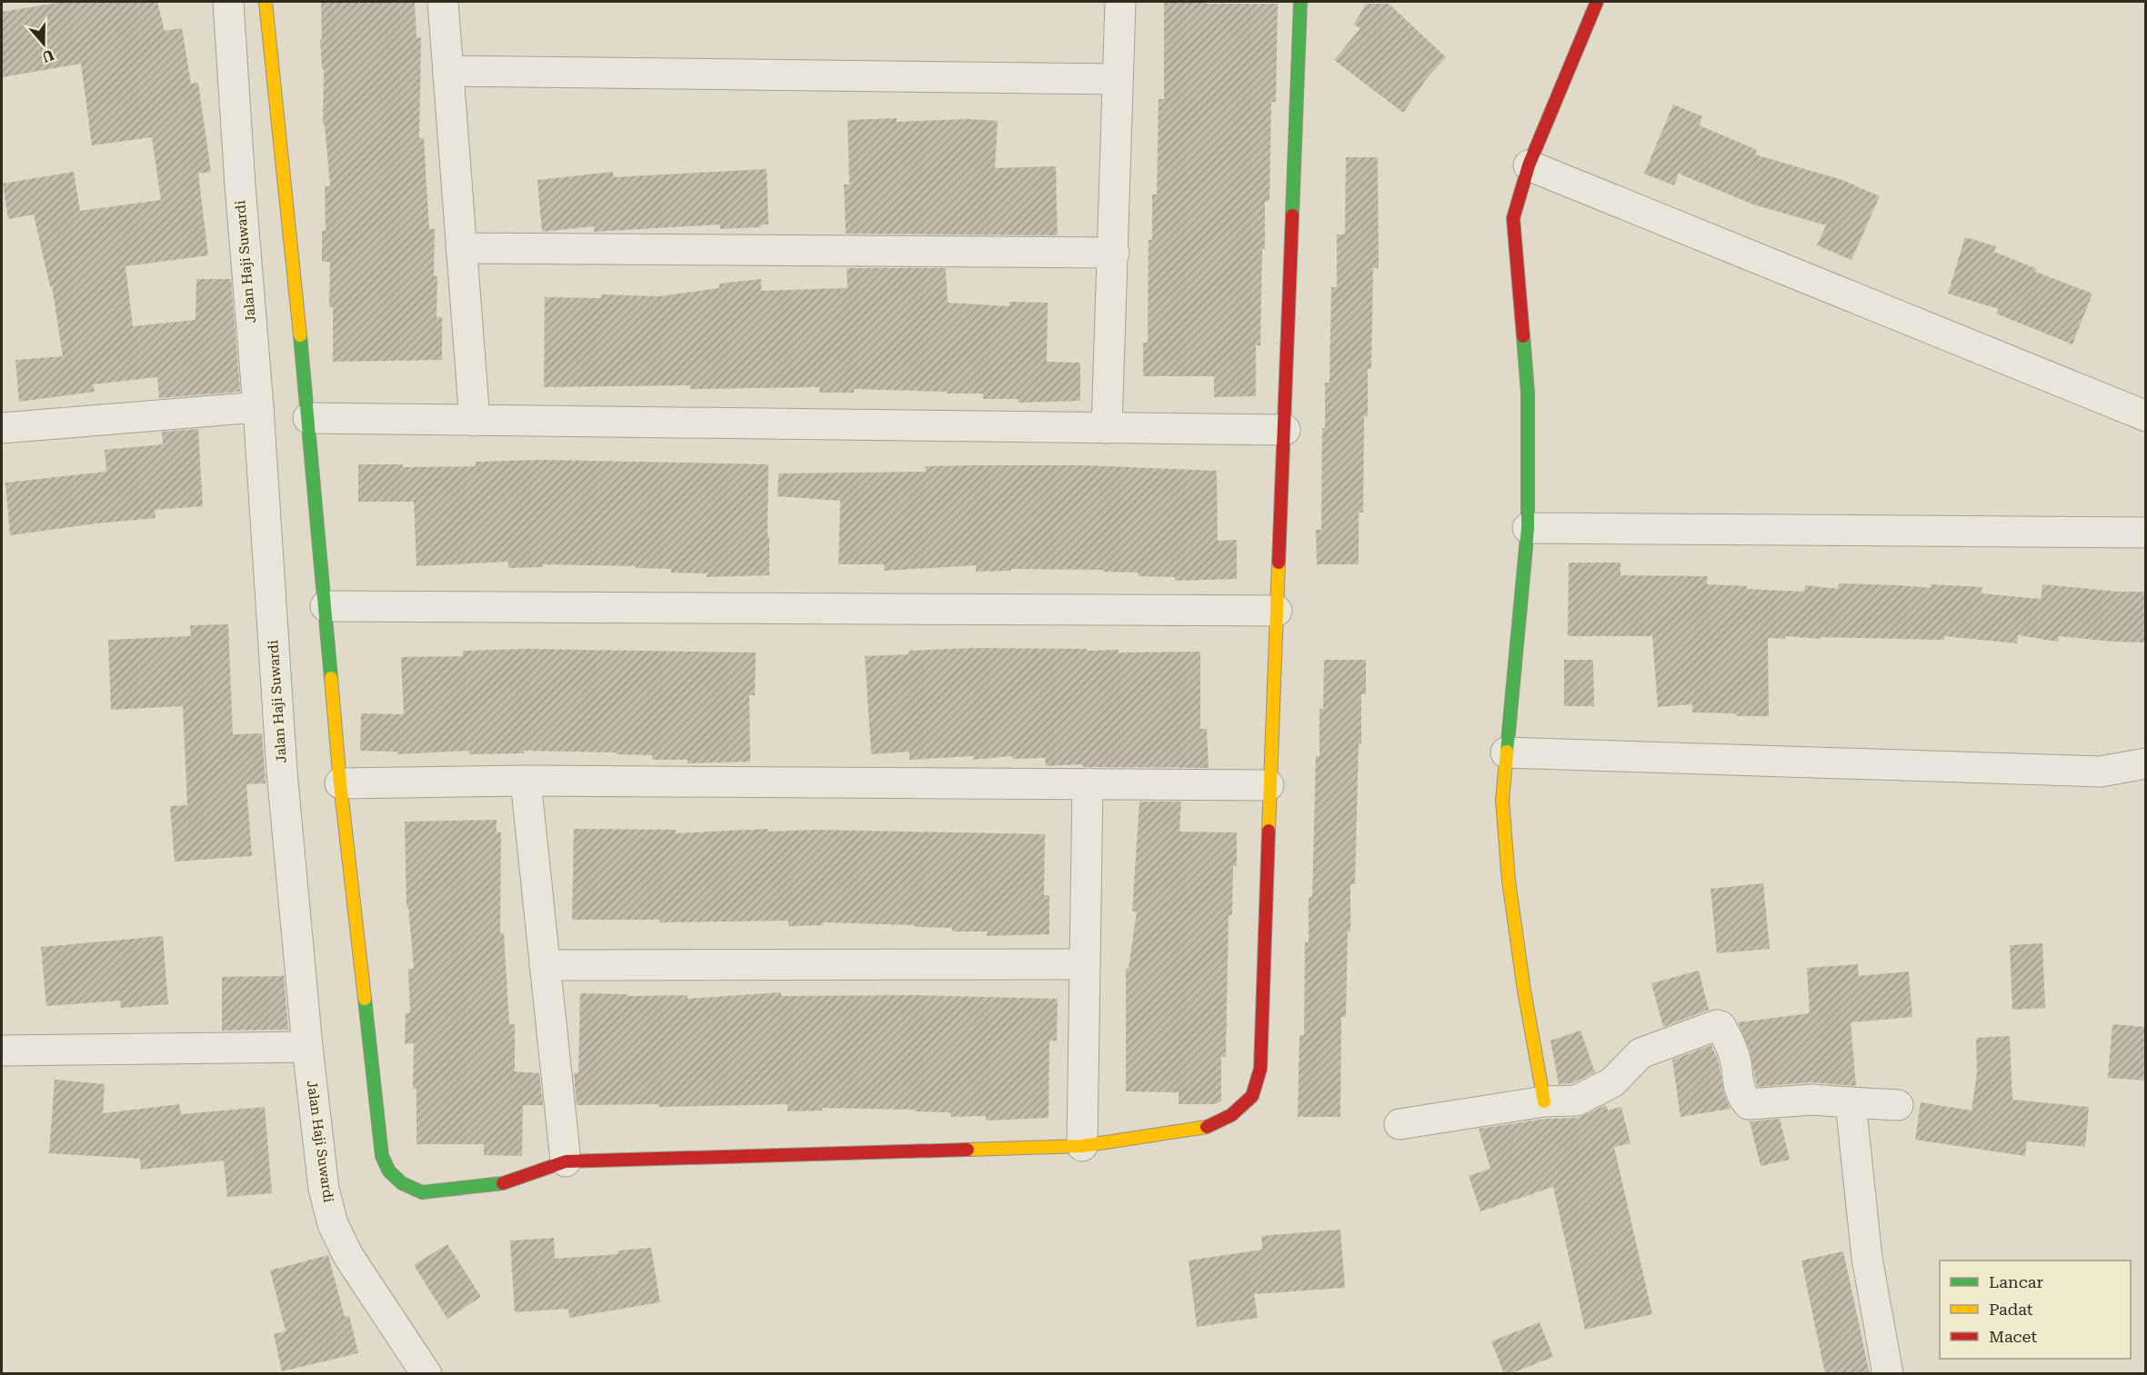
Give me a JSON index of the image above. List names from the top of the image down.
{
  "streets": {
    "street": ["Jalan Haji Suwardi"]
  },
  "legend": ["Lancar", "Padat", "Macet"],
  "north": "bottom"
}
